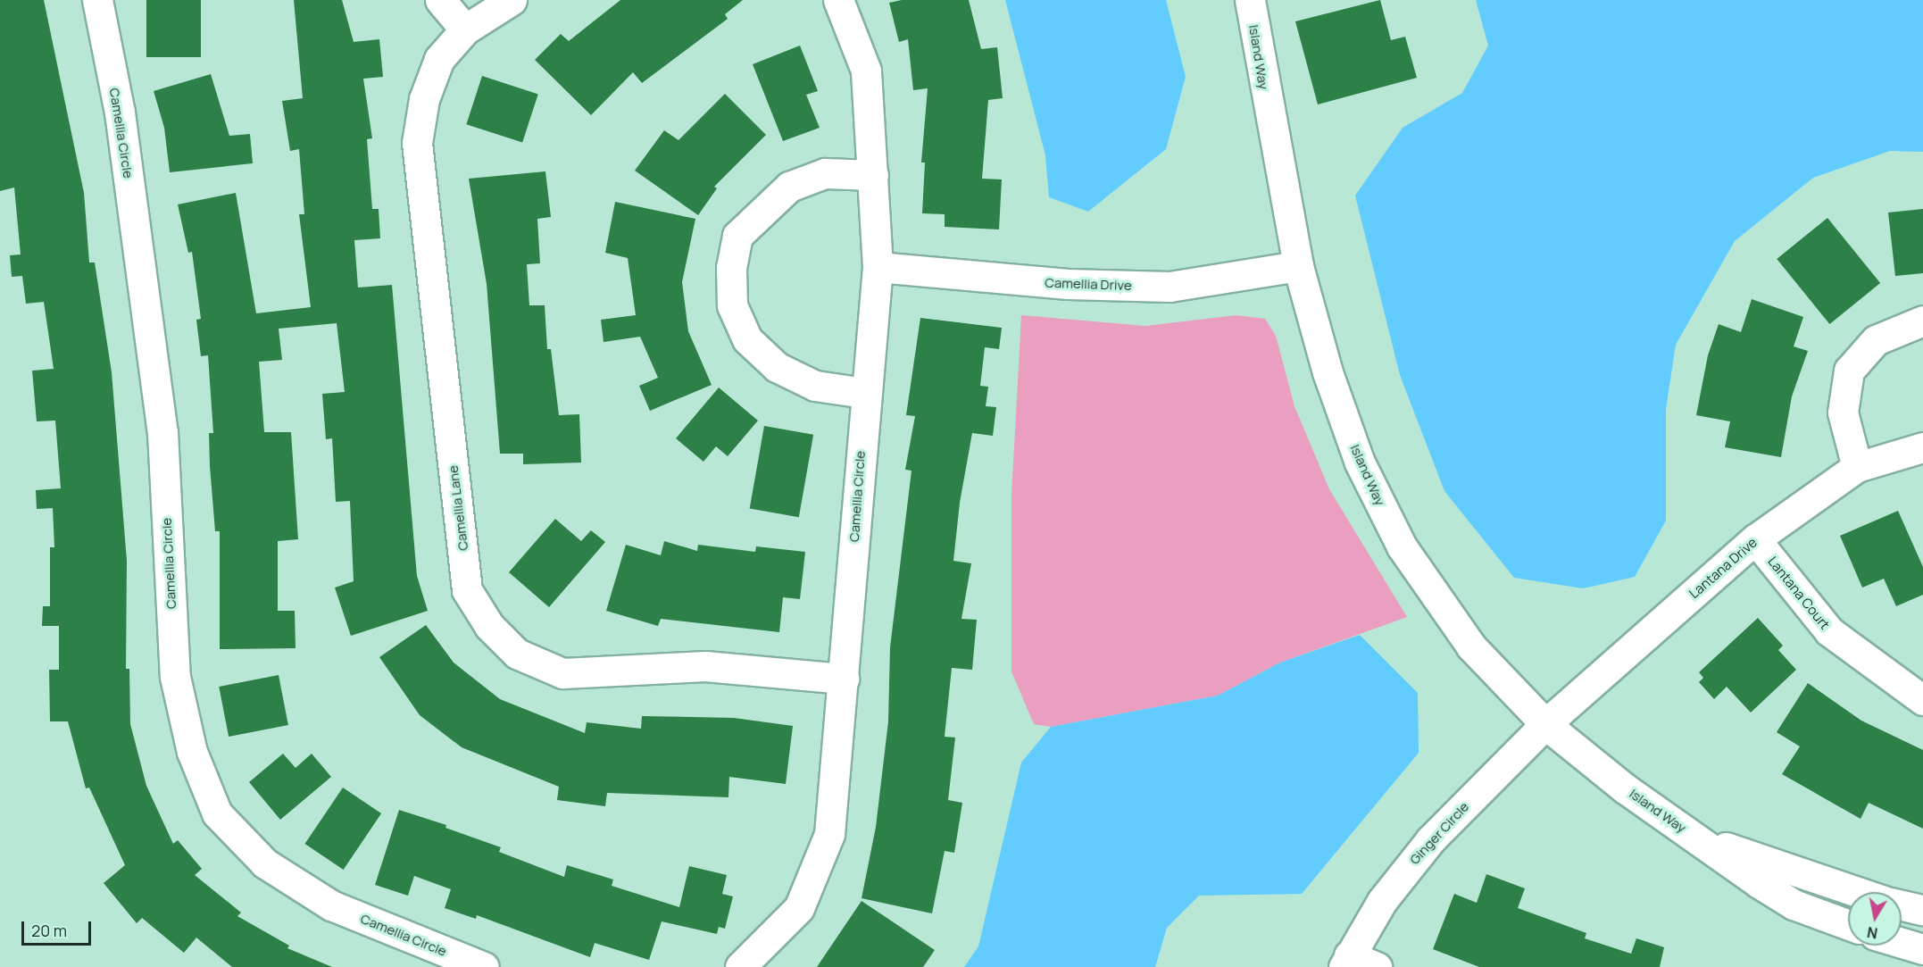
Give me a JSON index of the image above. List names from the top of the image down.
{
  "streets": {
    "street": [
      "Island Way",
      "Camellia Circle",
      "Camellia Drive",
      "Camellia Lane",
      "Lantana Drive",
      "Lantana Court",
      "Ginger Circle"
    ]
  },
  "crossings": [
    ["Island Way", "Camellia Drive"],
    ["Island Way", "Lantana Drive"],
    ["Island Way", "Ginger Circle"],
    ["Camellia Circle", "Camellia Drive"],
    ["Camellia Circle", "Camellia Lane"],
    ["Lantana Drive", "Lantana Court"],
    ["Lantana Drive", "Ginger Circle"]
  ],
  "scale_bar": "20 m",
  "north": "bottom"
}
